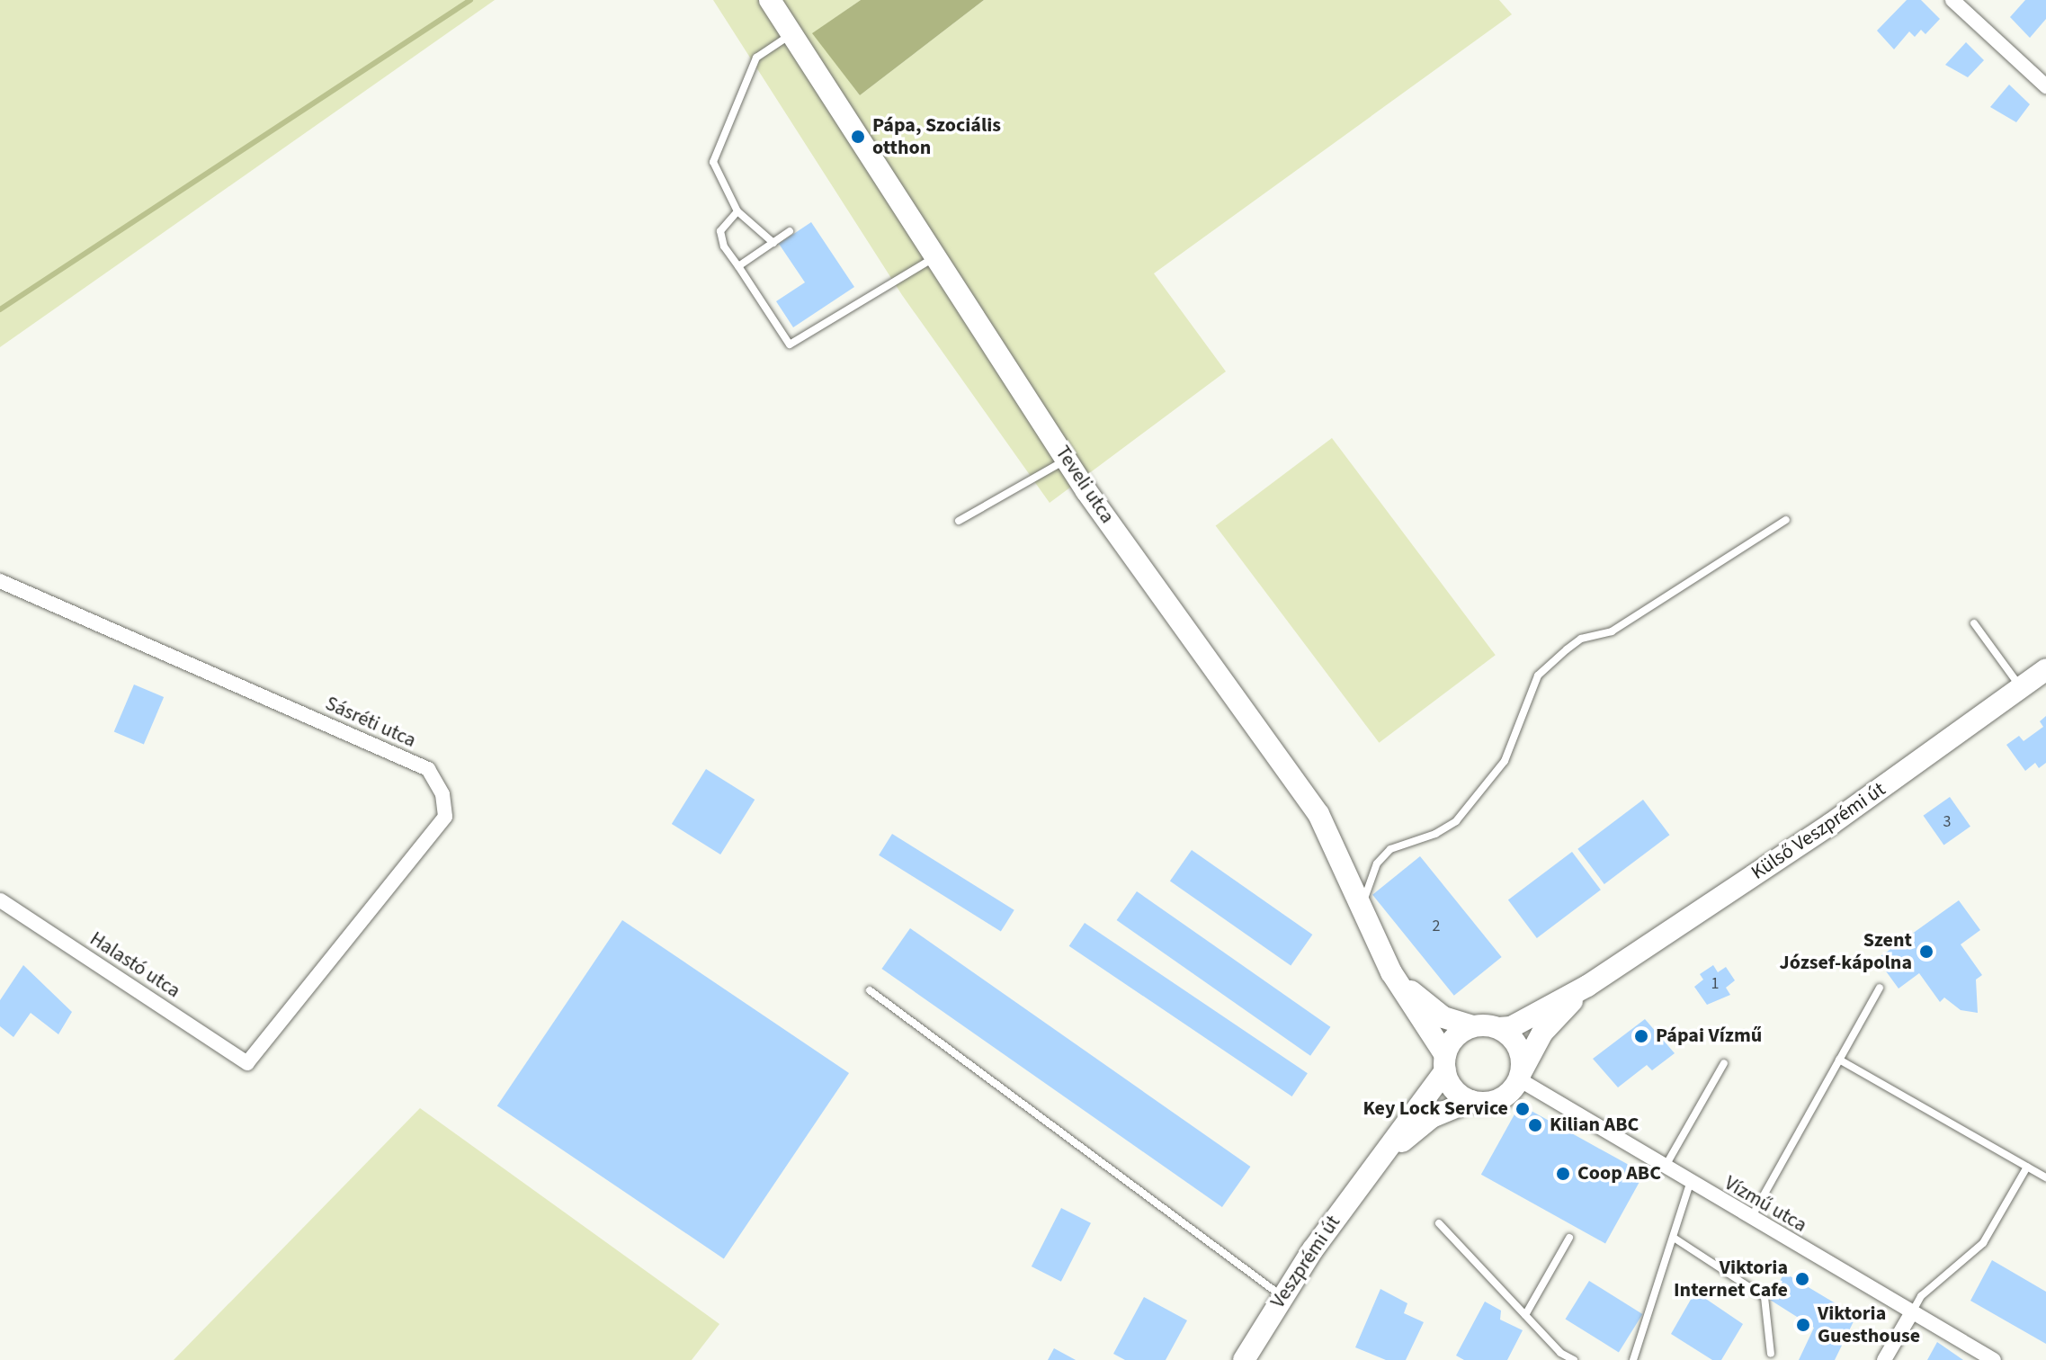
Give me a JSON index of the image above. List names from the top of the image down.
{
  "streets": {
    "main road": ["Teveli utca", "Külső Veszprémi út", "Veszprémi út"],
    "street": ["Sásréti utca", "Halastó utca", "Vízmű utca"]
  },
  "crossings": [
    ["Teveli utca", "Külső Veszprémi út"],
    ["Teveli utca", "Vízmű utca"],
    ["Teveli utca", "Veszprémi út"],
    ["Sásréti utca", "Halastó utca"],
    ["Külső Veszprémi út", "Vízmű utca"],
    ["Külső Veszprémi út", "Veszprémi út"],
    ["Vízmű utca", "Veszprémi út"]
  ],
  "places": [
    "Pápa, Szociális otthon",
    "Szent József-kápolna",
    "Pápai Vízmű",
    "Key Lock Service",
    "Kilian ABC",
    "Coop ABC",
    "Viktoria Internet Cafe",
    "Viktoria Guesthouse"
  ],
  "house_numbers": ["3", "2", "1"]
}
